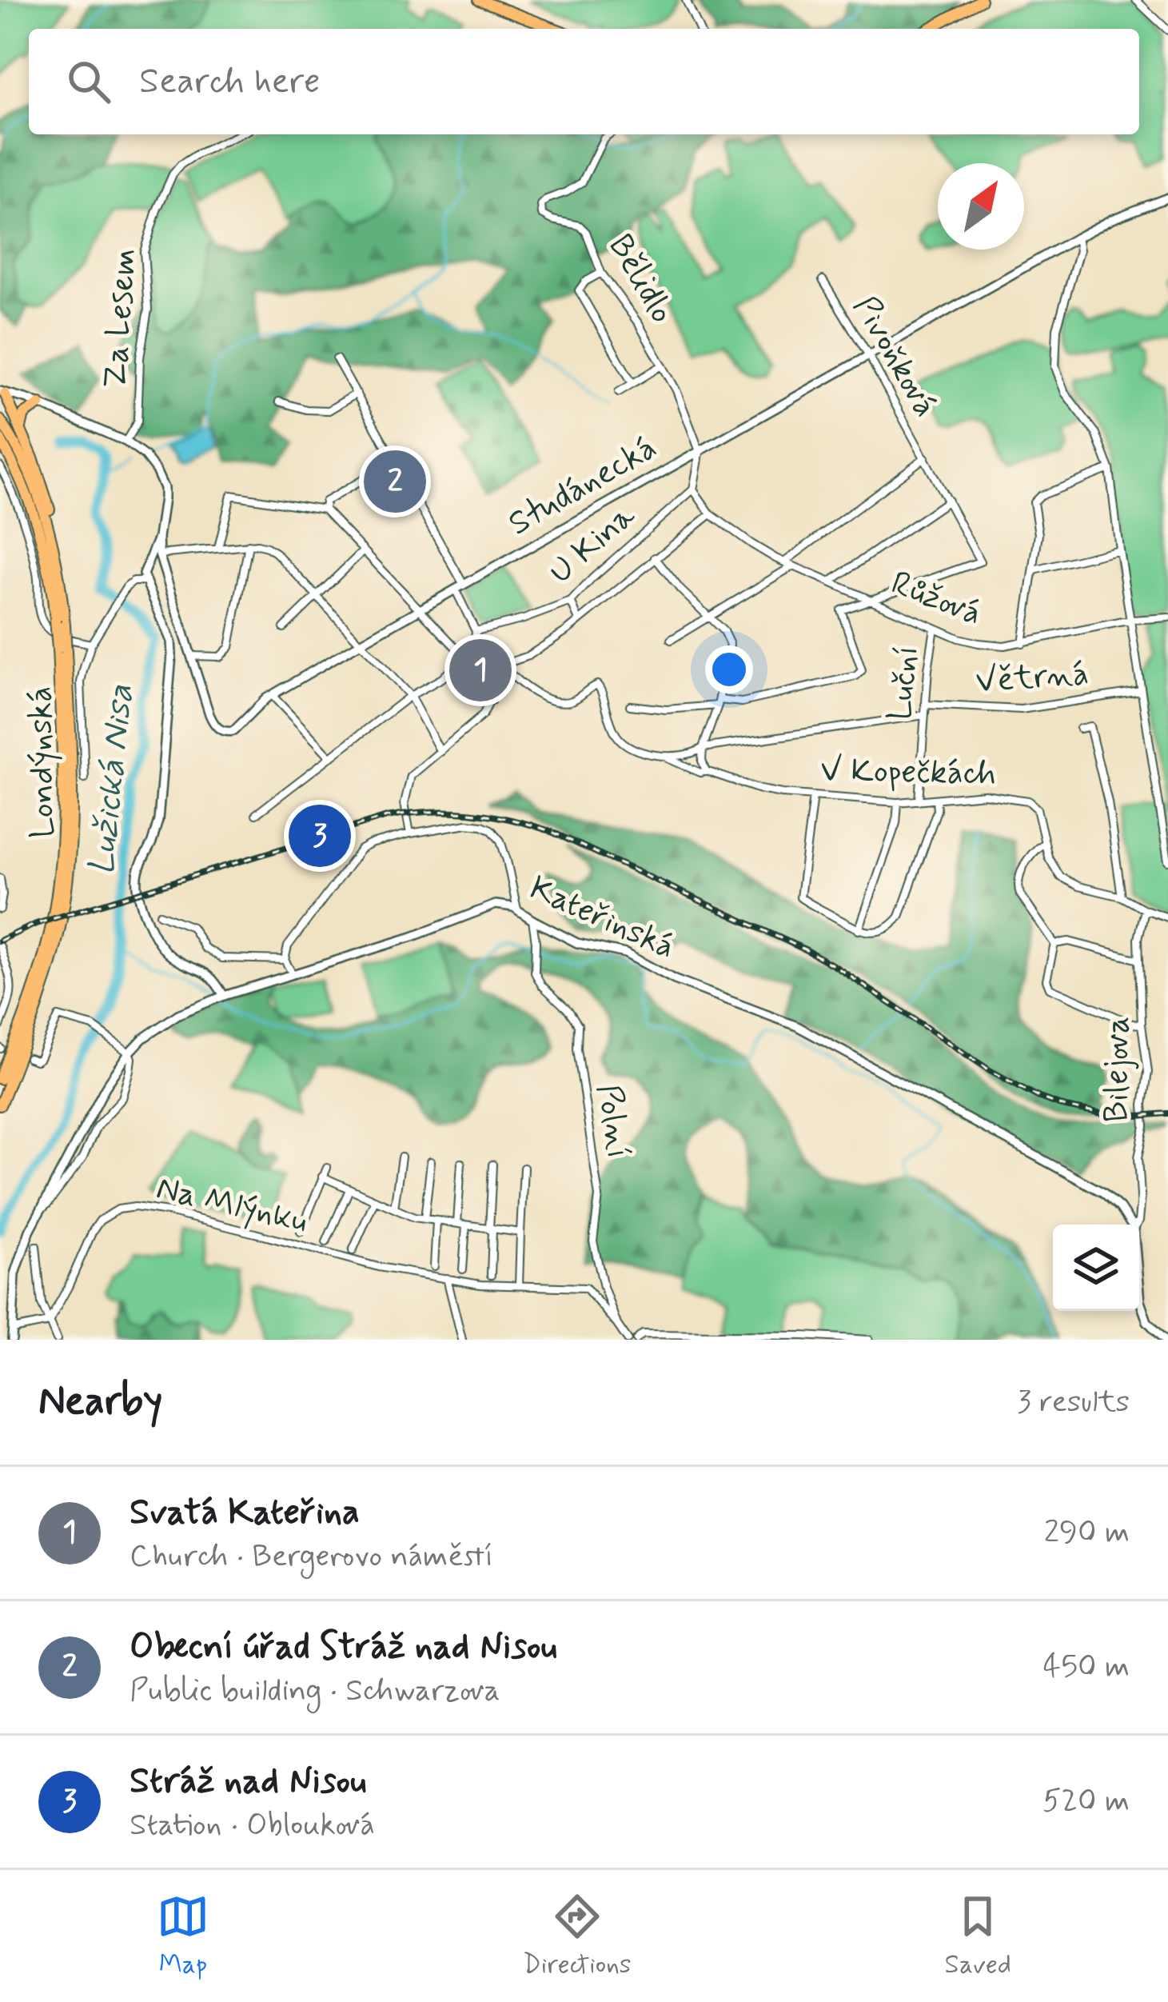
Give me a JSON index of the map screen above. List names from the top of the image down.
{
  "streets": {
    "main road": ["Londýnská"],
    "street": [
      "Bělidlo",
      "Za Lesem",
      "Pivoňková",
      "Studánecká",
      "U Kina",
      "Růžová",
      "Větrná",
      "Luční",
      "V Kopečkách",
      "Kateřinská",
      "Bilejova",
      "Polní",
      "Na Mlýnku"
    ]
  },
  "crossings": [
    ["Bělidlo", "Studánecká"],
    ["Pivoňková", "Studánecká"],
    ["Pivoňková", "Růžová"],
    ["Růžová", "Luční"],
    ["Větrná", "Luční"],
    ["Luční", "V Kopečkách"],
    ["V Kopečkách", "Bilejova"],
    ["Kateřinská", "Polní"],
    ["Polní", "Na Mlýnku"]
  ],
  "water": ["Lužická Nisa"],
  "north": "top right",
  "page": {
    "search": "Search here",
    "pins": ["2", "1", "3"],
    "heading": ["Nearby", "3 results"],
    "list": [
      {
        "mark": "1",
        "name": "Svatá Kateřina",
        "note": "Church · Bergerovo náměstí",
        "value": "290 m"
      },
      {
        "mark": "2",
        "name": "Obecní úřad Stráž nad Nisou",
        "note": "Public building · Schwarzova",
        "value": "450 m"
      },
      {
        "mark": "3",
        "name": "Stráž nad Nisou",
        "note": "Station · Oblouková",
        "value": "520 m"
      }
    ],
    "nav": ["Map", "Directions", "Saved"]
  }
}
